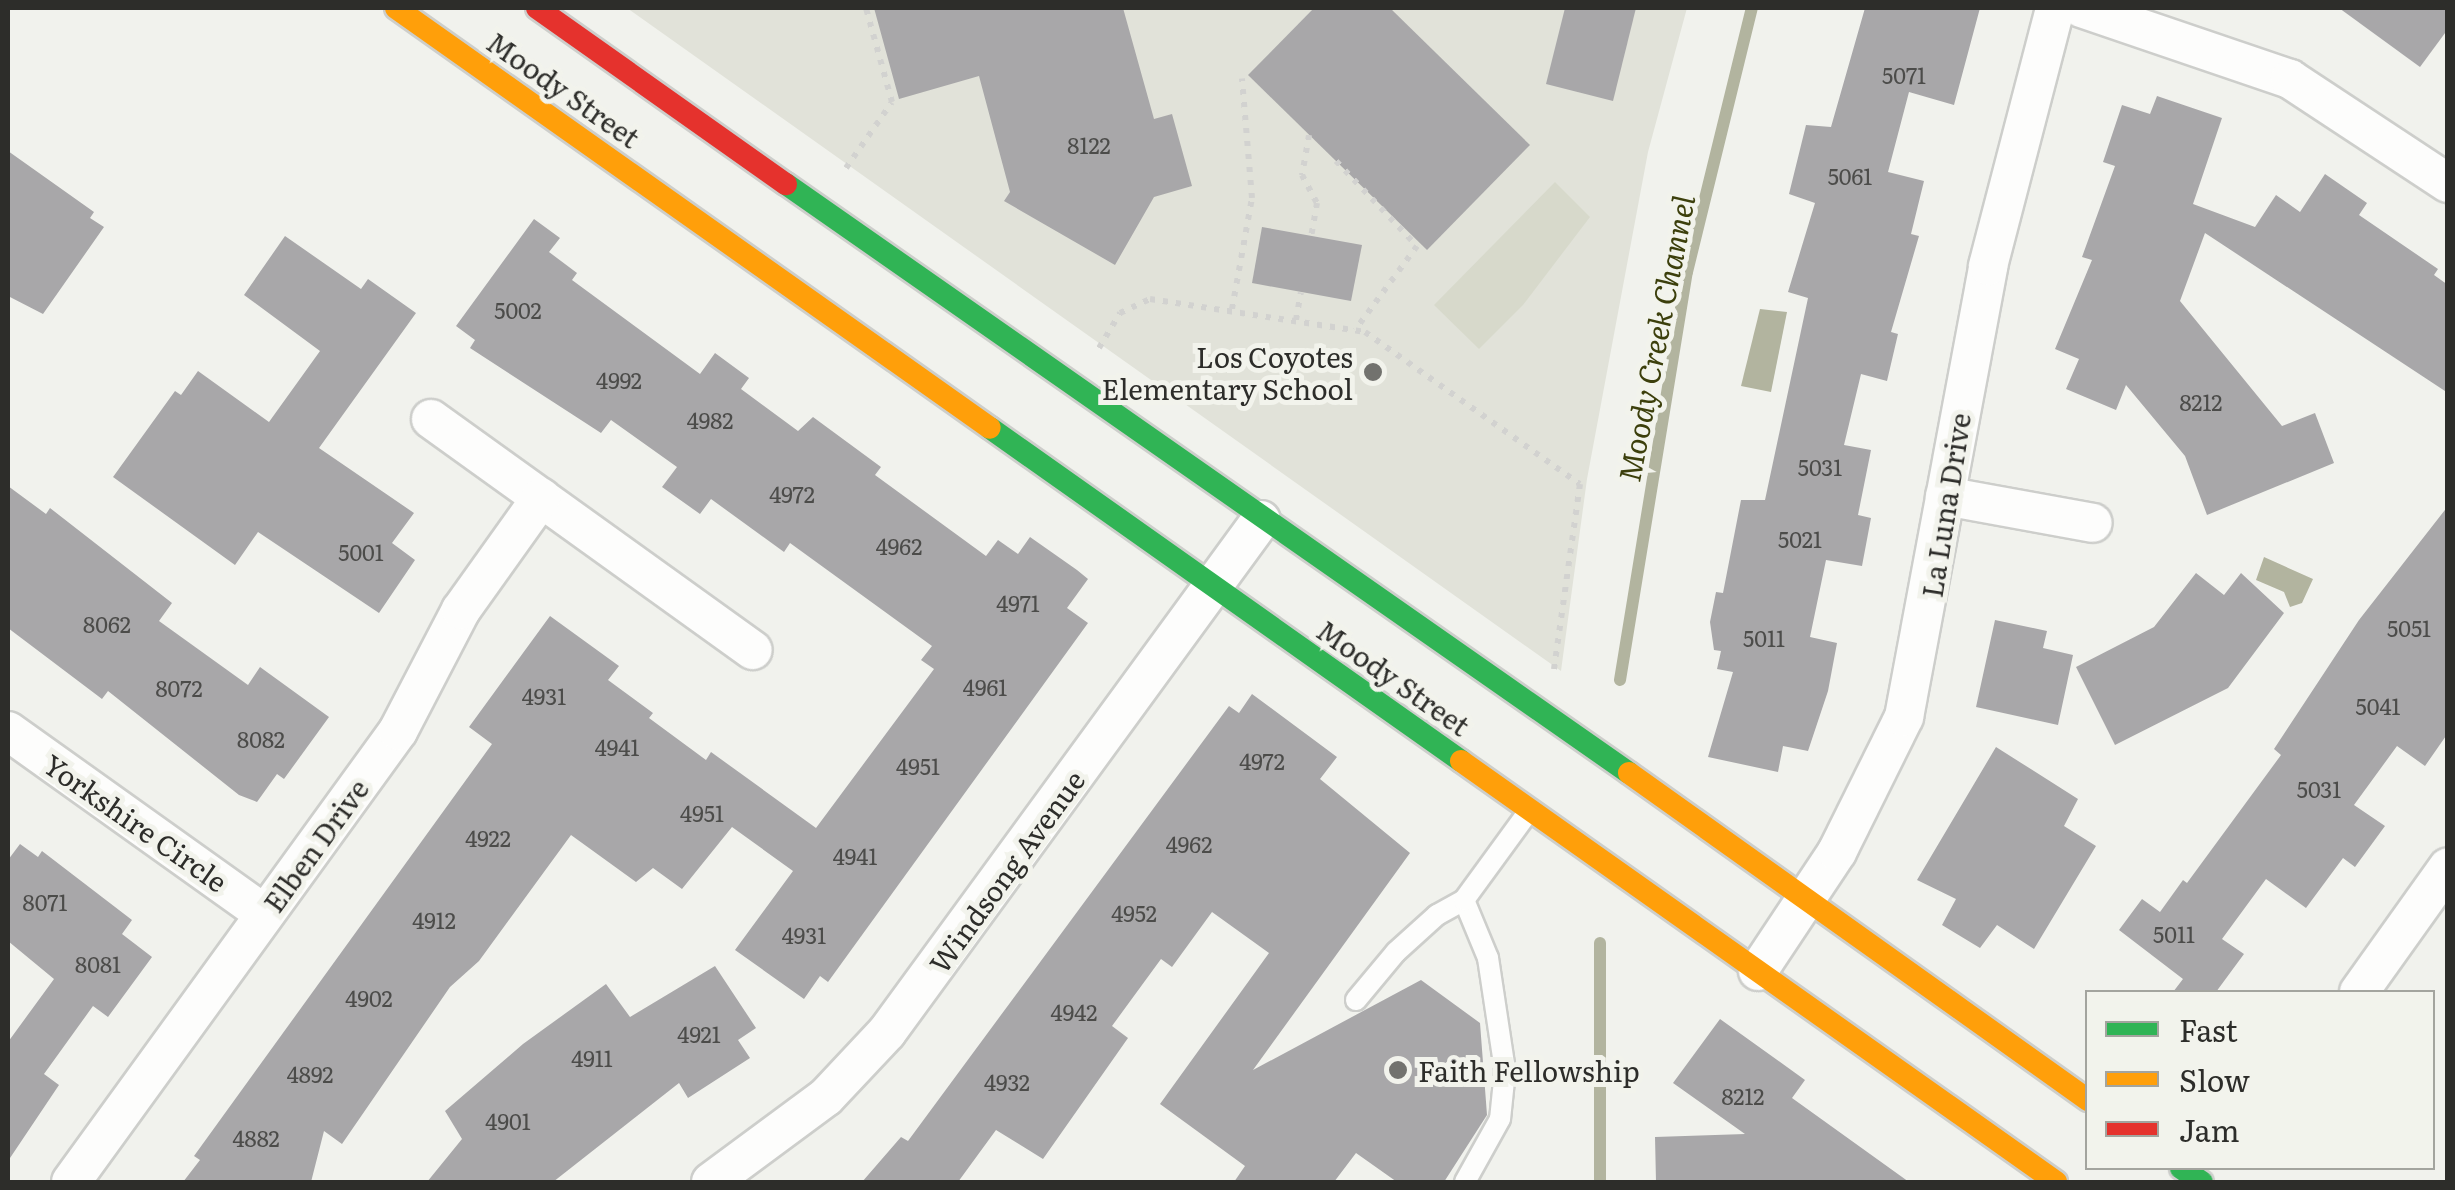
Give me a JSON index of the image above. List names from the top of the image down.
{
  "streets": {
    "main road": ["Moody Street"],
    "street": [
      "La Luna Drive",
      "Yorkshire Circle",
      "Elben Drive",
      "Windsong Avenue"
    ]
  },
  "crossings": [
    ["Moody Street", "La Luna Drive"],
    ["Moody Street", "Windsong Avenue"],
    ["Yorkshire Circle", "Elben Drive"]
  ],
  "water": ["Moody Creek Channel"],
  "places": ["Los Coyotes Elementary School", "Faith Fellowship"],
  "house_numbers": [
    "5071",
    "8122",
    "5061",
    "5002",
    "4992",
    "8212",
    "4982",
    "5031",
    "4972",
    "5021",
    "4962",
    "5001",
    "4971",
    "8062",
    "5051",
    "5011",
    "4961",
    "8072",
    "4931",
    "5041",
    "8082",
    "4941",
    "4972",
    "4951",
    "5031",
    "4951",
    "4922",
    "4962",
    "4941",
    "8071",
    "4952",
    "4912",
    "5011",
    "4931",
    "8081",
    "4902",
    "4942",
    "4921",
    "4911",
    "4892",
    "4932",
    "8212",
    "4901",
    "4882"
  ],
  "legend": ["Fast", "Slow", "Jam"]
}
